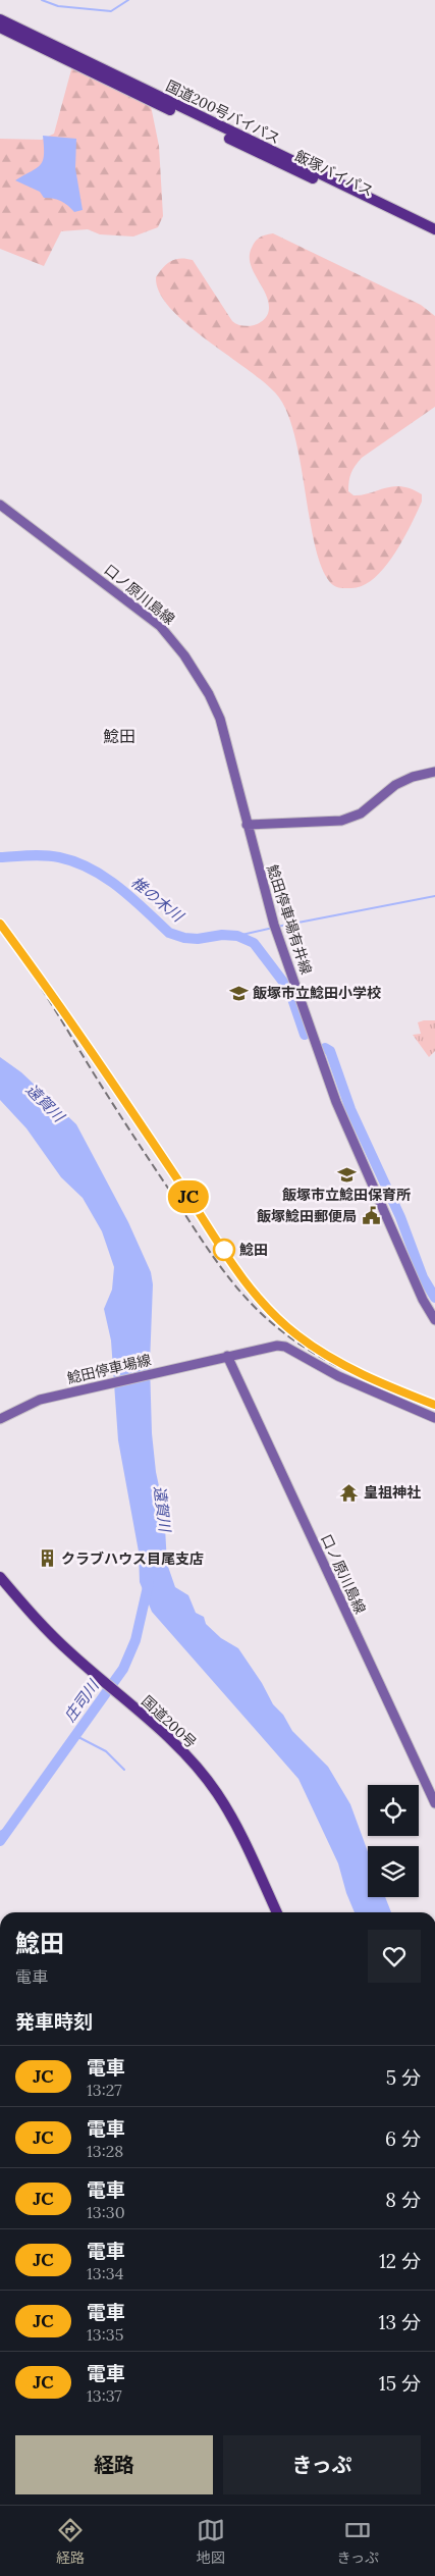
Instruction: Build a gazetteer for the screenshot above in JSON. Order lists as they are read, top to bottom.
{
  "streets": {
    "highway": ["国道200号バイパス", "飯塚バイパス", "国道200号"],
    "main road": ["口ノ原川島線", "鯰田停車場有井線", "鯰田停車場線"]
  },
  "crossings": [
    ["口ノ原川島線", "鯰田停車場有井線"],
    ["口ノ原川島線", "鯰田停車場線"]
  ],
  "districts": ["鯰田"],
  "water": ["椎の木川", "遠賀川", "庄司川"],
  "places": {
    "school or university": ["飯塚市立鯰田小学校", "飯塚市立鯰田保育所"],
    "public building": ["飯塚鯰田郵便局"],
    "other": ["鯰田"],
    "temple": ["皇祖神社"],
    "building": ["クラブハウス目尾支店"]
  },
  "page": {
    "on_map": "JC",
    "heading": [
      ["鯰田", "電車"],
      "発車時刻"
    ],
    "list": [
      {
        "mark": "JC",
        "name": "電車",
        "note": "13:27",
        "value": "5 分"
      },
      {
        "mark": "JC",
        "name": "電車",
        "note": "13:28",
        "value": "6 分"
      },
      {
        "mark": "JC",
        "name": "電車",
        "note": "13:30",
        "value": "8 分"
      },
      {
        "mark": "JC",
        "name": "電車",
        "note": "13:34",
        "value": "12 分"
      },
      {
        "mark": "JC",
        "name": "電車",
        "note": "13:35",
        "value": "13 分"
      },
      {
        "mark": "JC",
        "name": "電車",
        "note": "13:37",
        "value": "15 分"
      }
    ],
    "buttons": ["経路", "きっぷ"],
    "tabs": ["経路", "地図", "きっぷ"]
  }
}
